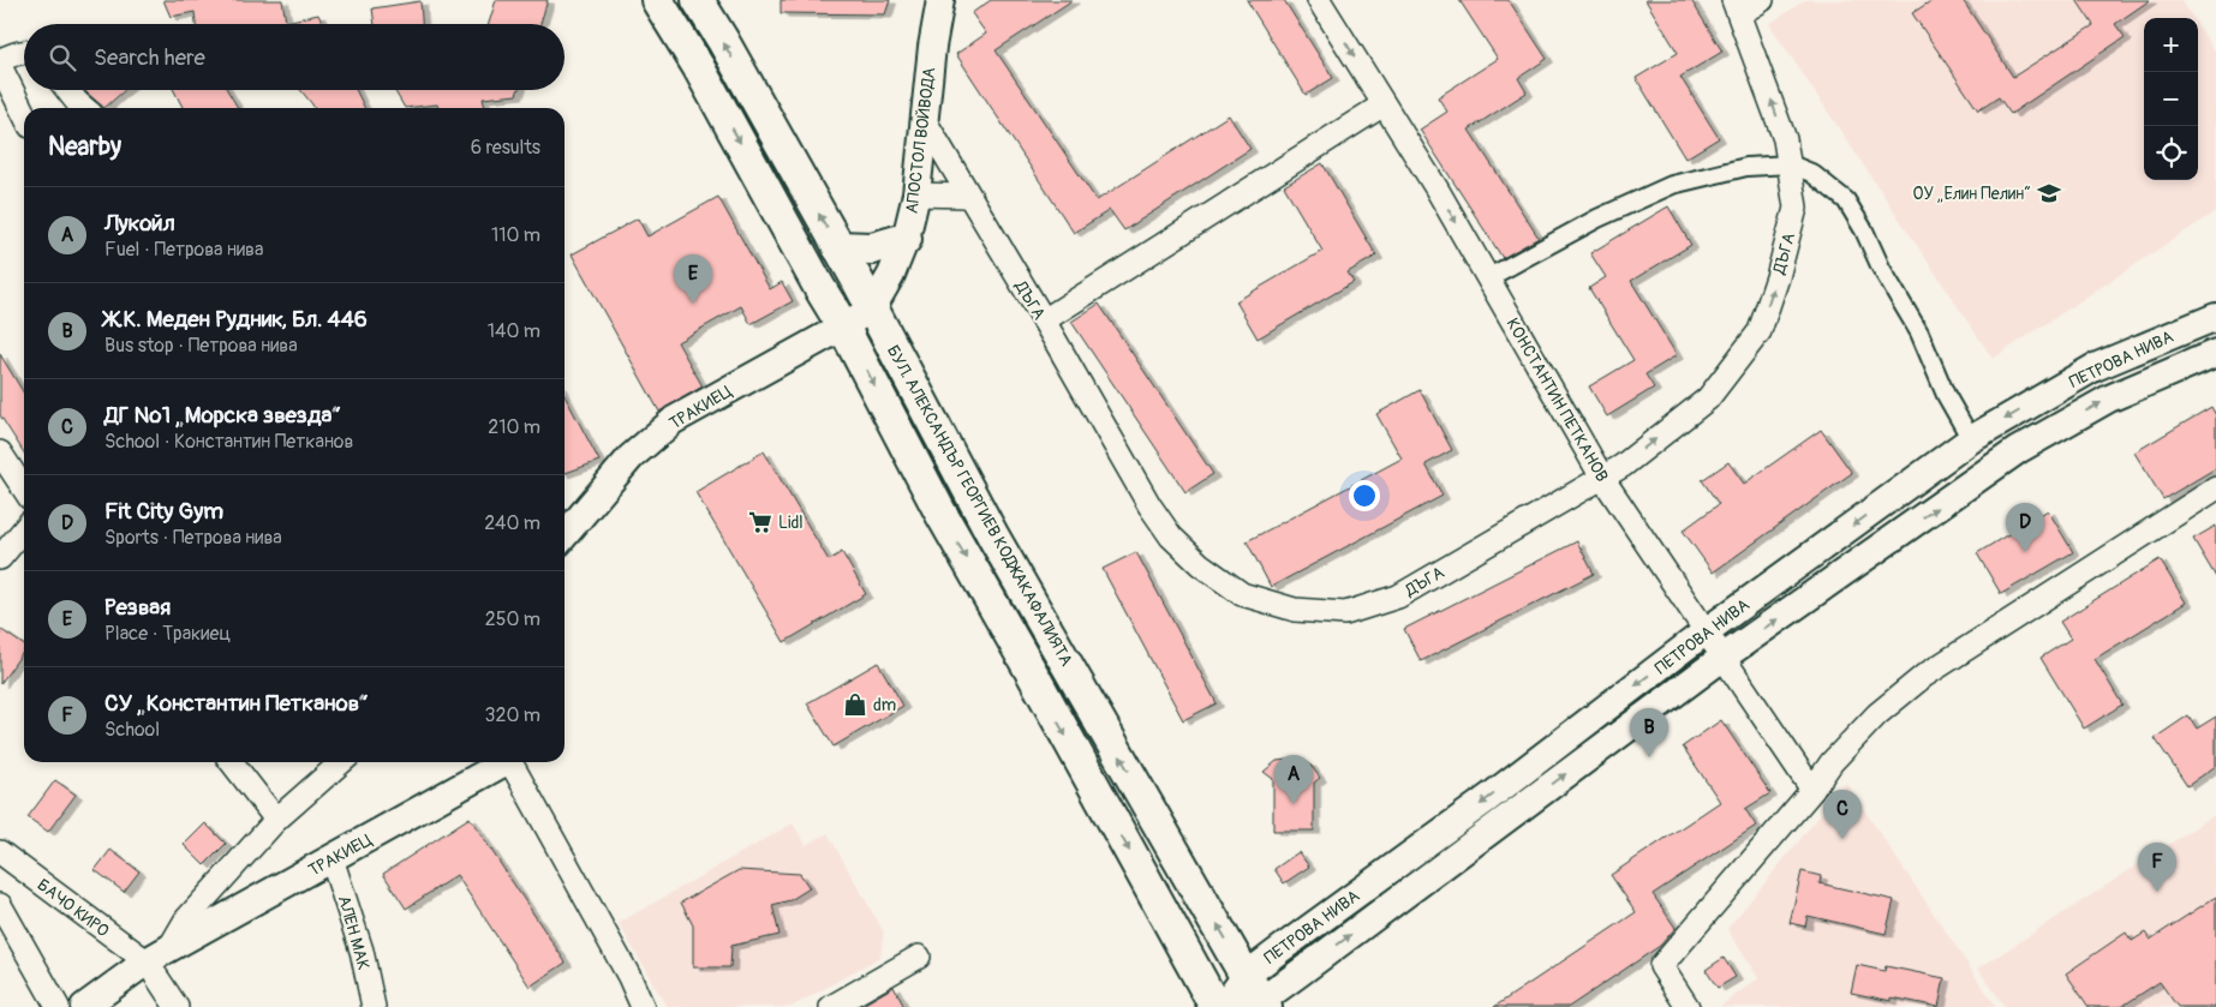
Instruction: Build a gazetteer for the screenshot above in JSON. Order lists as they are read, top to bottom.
{
  "streets": {
    "main road": ["БУЛ. АЛЕКСАНДЪР ГЕОРГИЕВ КОДЖАКАФАЛИЯТА"],
    "street": [
      "АПОСТОЛ ВОЙВОДА",
      "ДЪГА",
      "ПЕТРОВА НИВА",
      "КОНСТАНТИН ПЕТКАНОВ",
      "ТРАКИЕЦ",
      "БАЧО КИРО",
      "АЛЕН МАК"
    ]
  },
  "crossings": [
    ["АПОСТОЛ ВОЙВОДА", "ДЪГА"],
    ["АПОСТОЛ ВОЙВОДА", "ТРАКИЕЦ"],
    ["АПОСТОЛ ВОЙВОДА", "БУЛ. АЛЕКСАНДЪР ГЕОРГИЕВ КОДЖАКАФАЛИЯТА"],
    ["ДЪГА", "КОНСТАНТИН ПЕТКАНОВ"],
    ["ПЕТРОВА НИВА", "КОНСТАНТИН ПЕТКАНОВ"],
    ["ПЕТРОВА НИВА", "БУЛ. АЛЕКСАНДЪР ГЕОРГИЕВ КОДЖАКАФАЛИЯТА"],
    ["ТРАКИЕЦ", "БУЛ. АЛЕКСАНДЪР ГЕОРГИЕВ КОДЖАКАФАЛИЯТА"],
    ["ТРАКИЕЦ", "БАЧО КИРО"],
    ["ТРАКИЕЦ", "АЛЕН МАК"]
  ],
  "places": {
    "school or university": ["ОУ „Елин Пелин“"],
    "supermarket": ["Lidl"],
    "shop": ["dm"]
  },
  "page": {
    "map_buttons": ["+", "−"],
    "search": "Search here",
    "heading": ["Nearby", "6 results"],
    "list": [
      {
        "mark": "A",
        "name": "Лукойл",
        "note": "Fuel · Петрова нива",
        "value": "110 m"
      },
      {
        "mark": "B",
        "name": "Ж.К. Меден Рудник, Бл. 446",
        "note": "Bus stop · Петрова нива",
        "value": "140 m"
      },
      {
        "mark": "C",
        "name": "ДГ №1 „Морска звезда“",
        "note": "School · Константин Петканов",
        "value": "210 m"
      },
      {
        "mark": "D",
        "name": "Fit City Gym",
        "note": "Sports · Петрова нива",
        "value": "240 m"
      },
      {
        "mark": "E",
        "name": "Резвая",
        "note": "Place · Тракиец",
        "value": "250 m"
      },
      {
        "mark": "F",
        "name": "СУ „Константин Петканов“",
        "note": "School",
        "value": "320 m"
      }
    ],
    "pins": [
      "E",
      "D",
      "B",
      "A",
      "C",
      "F"
    ]
  }
}
